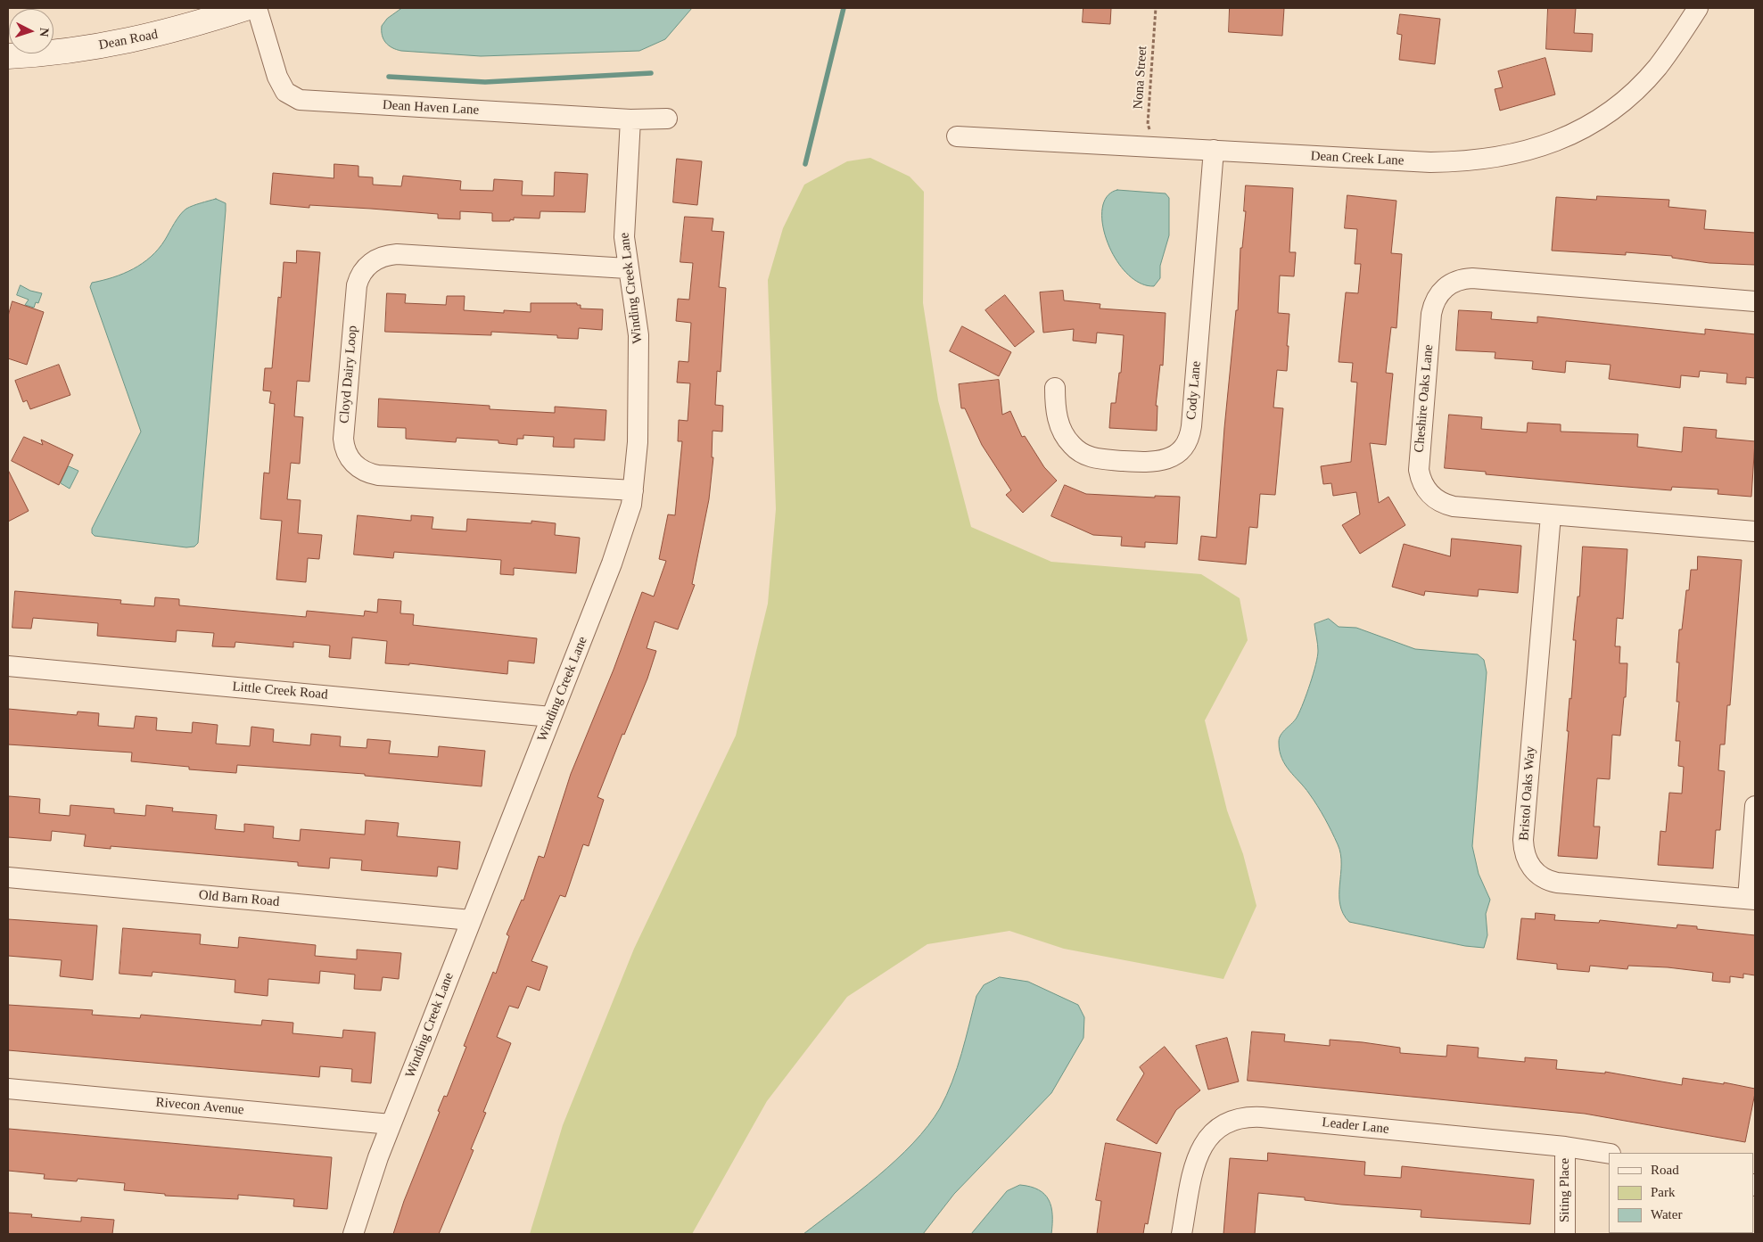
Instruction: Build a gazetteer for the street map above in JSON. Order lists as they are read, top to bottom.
{
  "streets": {
    "street": [
      "Dean Road",
      "Dean Haven Lane",
      "Dean Creek Lane",
      "Winding Creek Lane",
      "Cloyd Dairy Loop",
      "Cody Lane",
      "Cheshire Oaks Lane",
      "Little Creek Road",
      "Bristol Oaks Way",
      "Old Barn Road",
      "Rivecon Avenue",
      "Leader Lane",
      "Siting Place"
    ],
    "path": ["Nona Street"]
  },
  "crossings": [
    ["Nona Street", "Dean Creek Lane"],
    ["Dean Haven Lane", "Winding Creek Lane"],
    ["Dean Creek Lane", "Cody Lane"],
    ["Winding Creek Lane", "Cloyd Dairy Loop"],
    ["Winding Creek Lane", "Little Creek Road"],
    ["Winding Creek Lane", "Old Barn Road"],
    ["Winding Creek Lane", "Rivecon Avenue"],
    ["Cheshire Oaks Lane", "Bristol Oaks Way"],
    ["Leader Lane", "Siting Place"]
  ],
  "legend": ["Road", "Park", "Water"],
  "north": "right"
}
